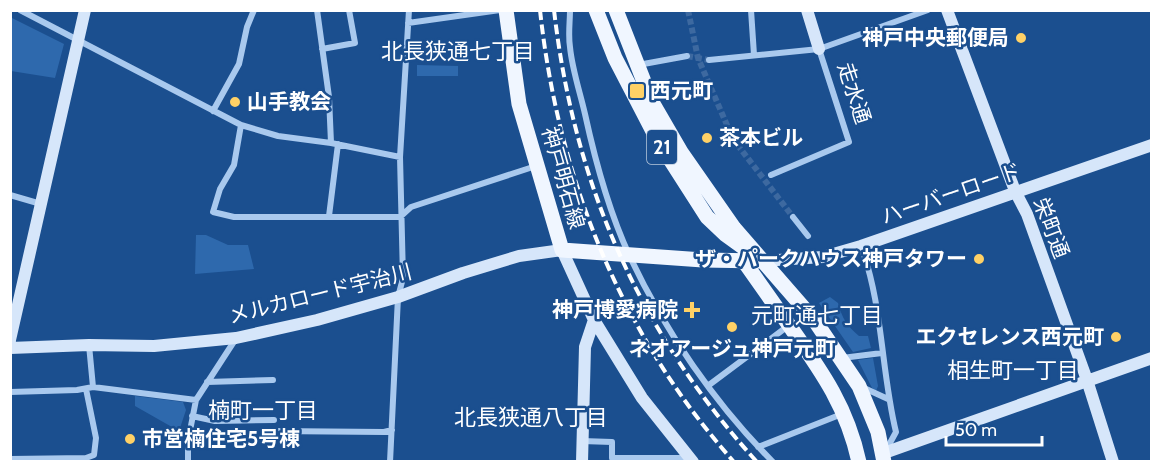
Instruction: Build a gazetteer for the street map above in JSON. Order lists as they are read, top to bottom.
{
  "streets": {
    "main road": ["21", "神戸明石線"],
    "street": [
      "走水通",
      "ハーバーロード",
      "栄町通",
      "メルカロード宇治川"
    ]
  },
  "crossings": [
    ["21", "神戸明石線"],
    ["21", "ハーバーロード"],
    ["神戸明石線", "ハーバーロード"],
    ["神戸明石線", "メルカロード宇治川"],
    ["ハーバーロード", "栄町通"]
  ],
  "districts": [
    "北長狭通七丁目",
    "元町通七丁目",
    "相生町一丁目",
    "楠町一丁目",
    "北長狭通八丁目"
  ],
  "places": {
    "other": [
      "神戸中央郵便局",
      "山手教会",
      "茶本ビル",
      "ザ・パークハウス神戸タワー",
      "ネオアージュ神戸元町",
      "エクセレンス西元町",
      "市営楠住宅5号棟"
    ],
    "transit": ["西元町"],
    "health": ["神戸博愛病院"]
  },
  "scale_bar": "50 m"
}
